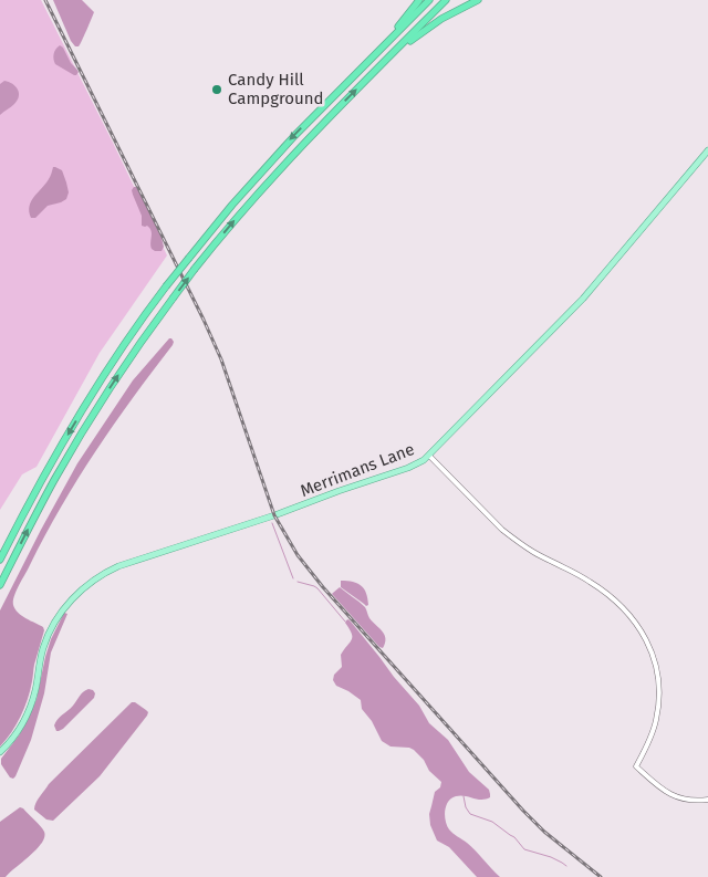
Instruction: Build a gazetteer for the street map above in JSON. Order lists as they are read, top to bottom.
{
  "streets": {
    "main road": ["Merrimans Lane"]
  },
  "places": ["Candy Hill Campground"]
}
